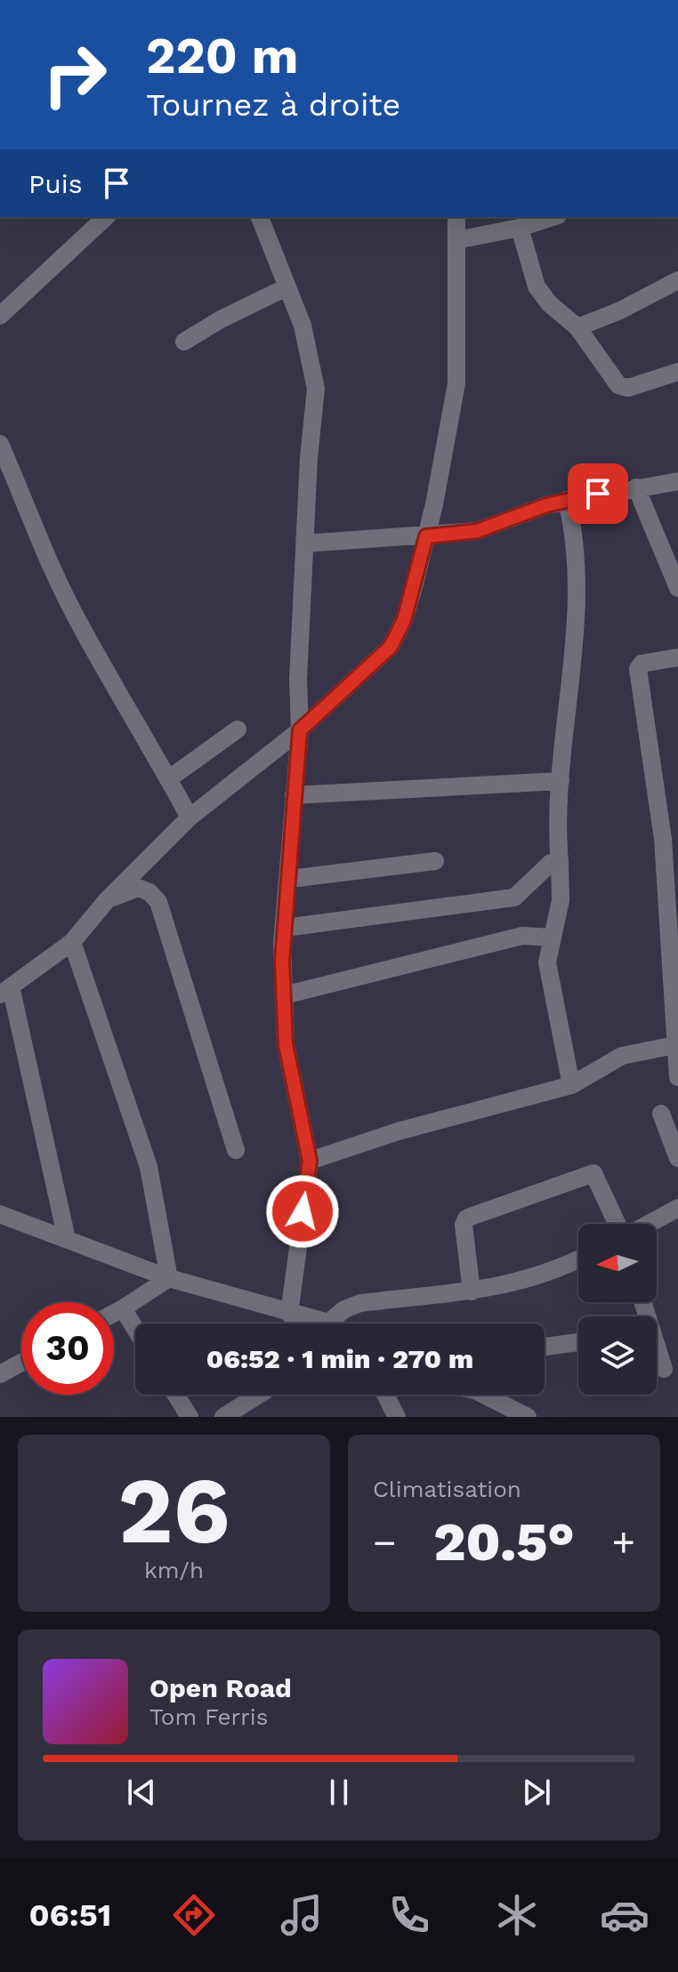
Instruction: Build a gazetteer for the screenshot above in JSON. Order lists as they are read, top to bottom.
{
  "north": "left",
  "page": {
    "turn": ["220 m", "Tournez à droite"],
    "then": "Puis",
    "limit": "30",
    "trip": "06:52 · 1 min · 270 m",
    "tile": [
      ["26", "km/h"],
      "Climatisation"
    ],
    "heat": ["−", "20.5°", "+"],
    "song": ["Open Road", "Tom Ferris"],
    "tabs": "06:51"
  }
}
